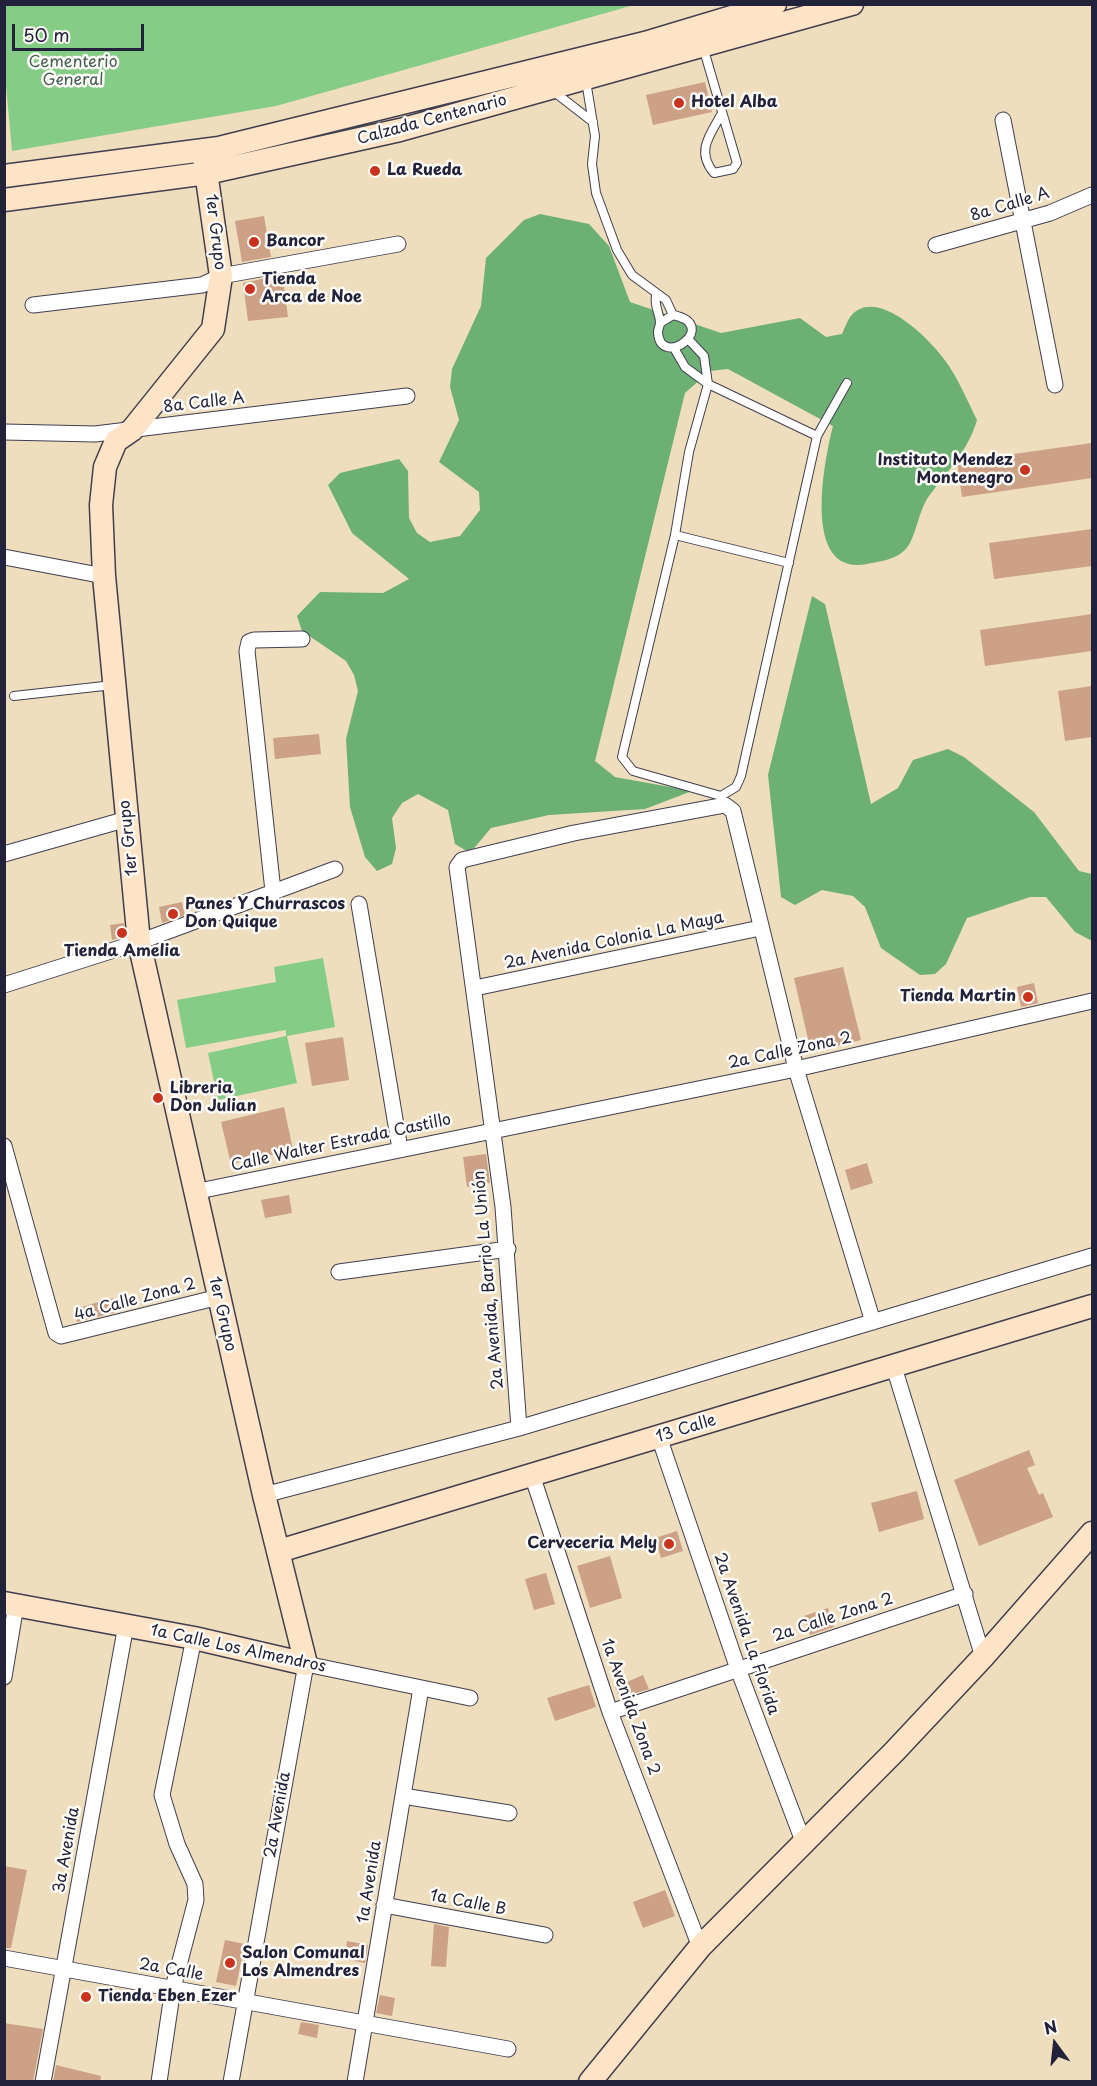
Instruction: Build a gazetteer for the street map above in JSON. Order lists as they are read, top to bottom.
{
  "streets": {
    "street": [
      "Calzada Centenario",
      "8a Calle A",
      "1er Grupo",
      "2a Avenida Colonia La Maya",
      "2a Calle Zona 2",
      "Calle Walter Estrada Castillo",
      "2a Avenida, Barrio La Unión",
      "4a Calle Zona 2",
      "13 Calle",
      "2a Avenida La Florida",
      "1a Calle Los Almendros",
      "1a Avenida Zona 2",
      "2a Avenida",
      "3a Avenida",
      "1a Avenida",
      "1a Calle B",
      "2a Calle"
    ]
  },
  "crossings": [
    ["Calzada Centenario", "1er Grupo"],
    ["8a Calle A", "1er Grupo"],
    ["1er Grupo", "Calle Walter Estrada Castillo"],
    ["1er Grupo", "4a Calle Zona 2"],
    ["1er Grupo", "13 Calle"],
    ["1er Grupo", "2a Avenida"],
    ["2a Avenida Colonia La Maya", "2a Avenida, Barrio La Unión"],
    ["2a Calle Zona 2", "Calle Walter Estrada Castillo"],
    ["2a Calle Zona 2", "2a Avenida, Barrio La Unión"],
    ["2a Calle Zona 2", "2a Avenida La Florida"],
    ["2a Calle Zona 2", "1a Avenida Zona 2"],
    ["Calle Walter Estrada Castillo", "2a Avenida, Barrio La Unión"],
    ["13 Calle", "2a Avenida La Florida"],
    ["13 Calle", "1a Avenida Zona 2"],
    ["13 Calle", "2a Avenida"],
    ["1a Calle Los Almendros", "2a Avenida"],
    ["1a Calle Los Almendros", "3a Avenida"],
    ["1a Calle Los Almendros", "1a Avenida"],
    ["2a Avenida", "2a Calle"],
    ["3a Avenida", "2a Calle"],
    ["1a Avenida", "1a Calle B"],
    ["1a Avenida", "2a Calle"]
  ],
  "parks": ["Cementerio General"],
  "places": [
    "Hotel Alba",
    "La Rueda",
    "Bancor",
    "Tienda Arca de Noe",
    "Instituto Mendez Montenegro",
    "Panes Y Churrascos Don Quique",
    "Tienda Amelia",
    "Tienda Martin",
    "Libreria Don Julian",
    "Cerveceria Mely",
    "Salon Comunal Los Almendres",
    "Tienda Eben Ezer"
  ],
  "scale_bar": "50 m",
  "north": "top"
}
